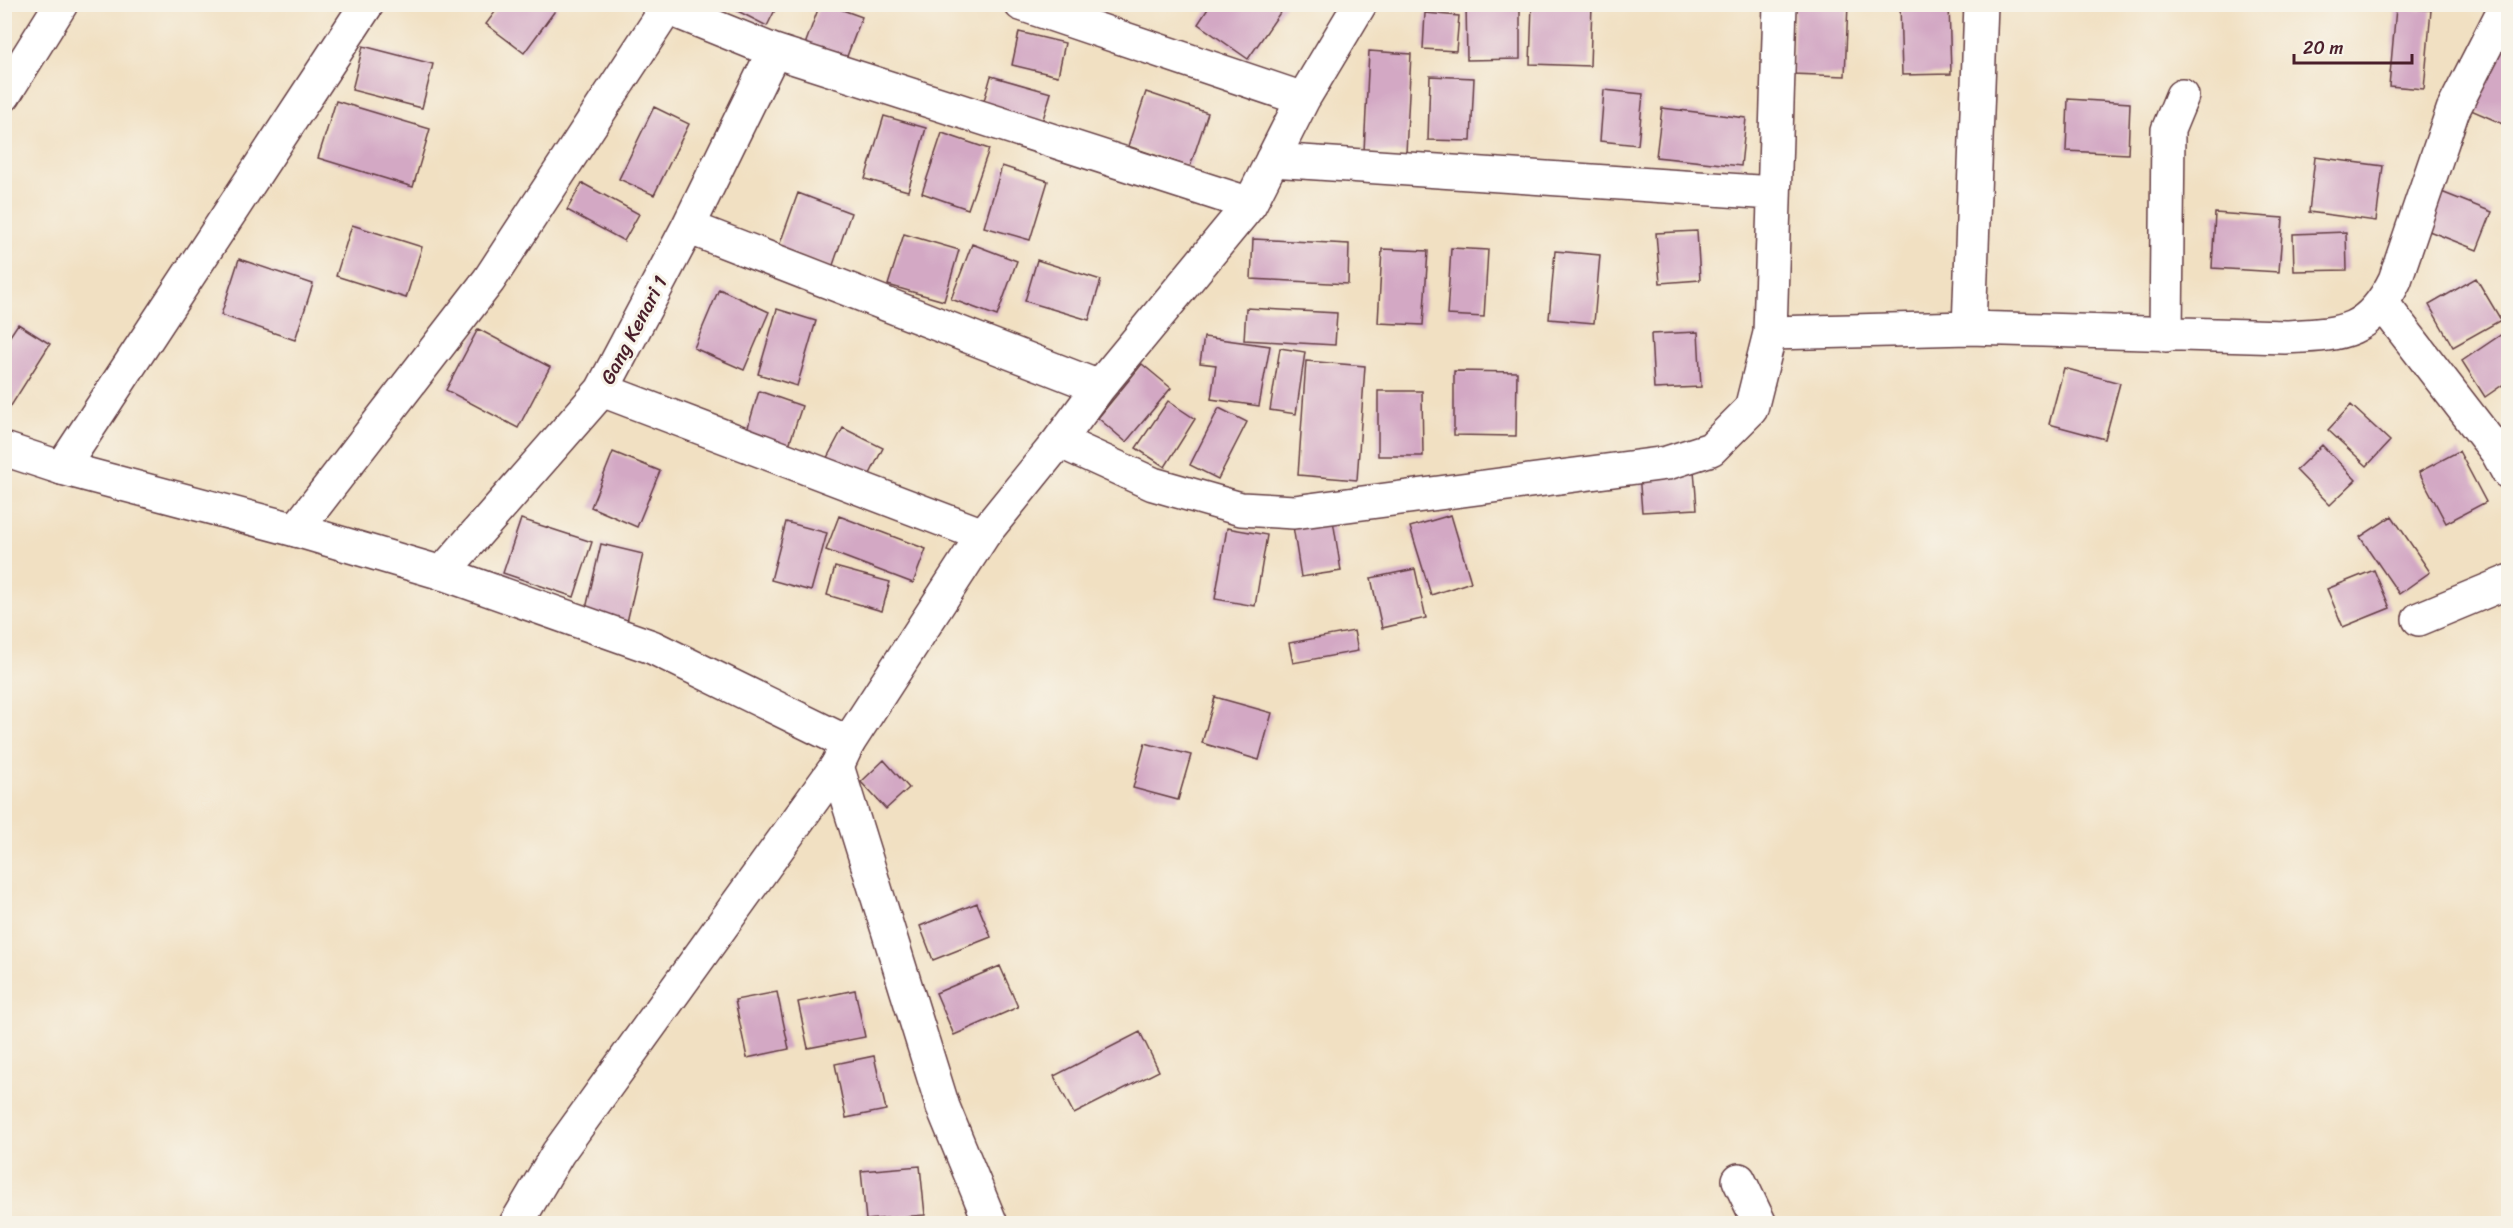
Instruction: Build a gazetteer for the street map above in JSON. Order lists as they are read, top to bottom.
{
  "streets": {
    "street": ["Gang Kenari 1"]
  },
  "scale_bar": "20 m"
}
